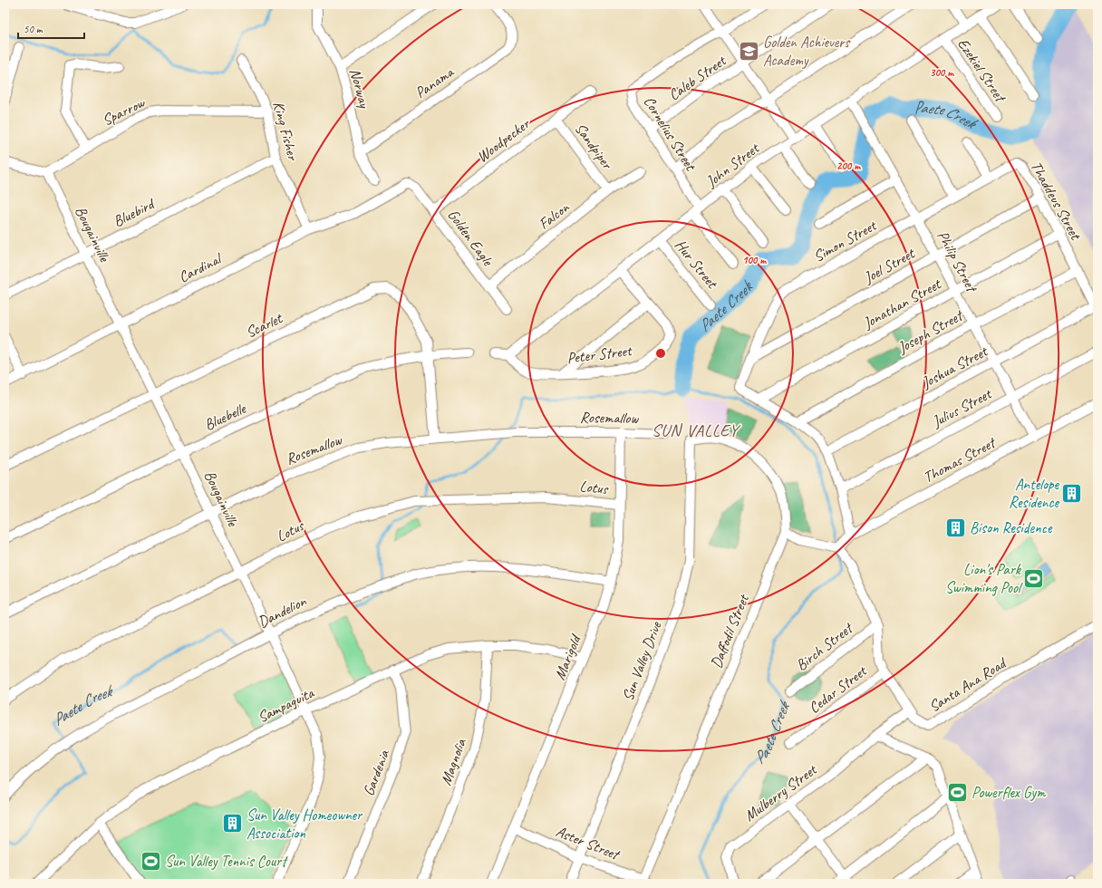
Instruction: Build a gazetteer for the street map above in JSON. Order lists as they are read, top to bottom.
{
  "streets": {
    "street": [
      "Ezekiel Street",
      "Caleb Street",
      "Panama",
      "Norway",
      "Sparrow",
      "King Fisher",
      "Cornelius Street",
      "Woodpecker",
      "Sandpiper",
      "John Street",
      "Thaddeus Street",
      "Bluebird",
      "Falcon",
      "Bougainville",
      "Golden Eagle",
      "Simon Street",
      "Philip Street",
      "Hur Street",
      "Joel Street",
      "Cardinal",
      "Jonathan Street",
      "Scarlet",
      "Joseph Street",
      "Peter Street",
      "Joshua Street",
      "Julius Street",
      "Bluebelle",
      "Rosemallow",
      "Thomas Street",
      "Lotus",
      "Dandelion",
      "Daffodil Street",
      "Birch Street",
      "Marigold",
      "Sun Valley Drive",
      "Santa Ana Road",
      "Cedar Street",
      "Sampaguita",
      "Magnolia",
      "Gardenia",
      "Mulberry Street",
      "Aster Street"
    ]
  },
  "crossings": [
    ["Ezekiel Street", "John Street"],
    ["Caleb Street", "Cornelius Street"],
    ["Panama", "Norway"],
    ["Sparrow", "King Fisher"],
    ["Sparrow", "Bougainville"],
    ["King Fisher", "Bluebird"],
    ["King Fisher", "Cardinal"],
    ["Cornelius Street", "John Street"],
    ["Woodpecker", "Sandpiper"],
    ["Woodpecker", "Golden Eagle"],
    ["Sandpiper", "Falcon"],
    ["John Street", "Philip Street"],
    ["John Street", "Hur Street"],
    ["John Street", "Peter Street"],
    ["Thaddeus Street", "Simon Street"],
    ["Thaddeus Street", "Joel Street"],
    ["Thaddeus Street", "Jonathan Street"],
    ["Thaddeus Street", "Joseph Street"],
    ["Thaddeus Street", "Joshua Street"],
    ["Bluebird", "Bougainville"],
    ["Falcon", "Golden Eagle"],
    ["Bougainville", "Cardinal"],
    ["Bougainville", "Scarlet"],
    ["Bougainville", "Bluebelle"],
    ["Bougainville", "Rosemallow"],
    ["Bougainville", "Lotus"],
    ["Bougainville", "Dandelion"],
    ["Bougainville", "Sampaguita"],
    ["Golden Eagle", "Cardinal"],
    ["Simon Street", "Philip Street"],
    ["Simon Street", "Joel Street"],
    ["Simon Street", "Jonathan Street"],
    ["Philip Street", "Joel Street"],
    ["Philip Street", "Jonathan Street"],
    ["Philip Street", "Joseph Street"],
    ["Philip Street", "Joshua Street"],
    ["Philip Street", "Julius Street"],
    ["Philip Street", "Thomas Street"],
    ["Scarlet", "Bluebelle"],
    ["Scarlet", "Rosemallow"],
    ["Rosemallow", "Marigold"],
    ["Thomas Street", "Santa Ana Road"],
    ["Lotus", "Marigold"],
    ["Dandelion", "Marigold"],
    ["Daffodil Street", "Sun Valley Drive"],
    ["Daffodil Street", "Aster Street"],
    ["Birch Street", "Santa Ana Road"],
    ["Marigold", "Sampaguita"],
    ["Marigold", "Aster Street"],
    ["Sun Valley Drive", "Aster Street"],
    ["Santa Ana Road", "Cedar Street"],
    ["Santa Ana Road", "Mulberry Street"],
    ["Sampaguita", "Magnolia"],
    ["Sampaguita", "Gardenia"]
  ],
  "districts": ["SUN VALLEY"],
  "water": ["Paete Creek"],
  "places": {
    "school or university": ["Golden Achievers Academy"],
    "building": ["Antelope Residence", "Bison Residence", "Sun Valley Homeowner Association"],
    "sports": ["Lion's Park Swimming Pool", "Powerflex Gym", "Sun Valley Tennis Court"]
  },
  "scale_bar": "50 m",
  "rings": ["300 m", "200 m", "100 m"]
}
